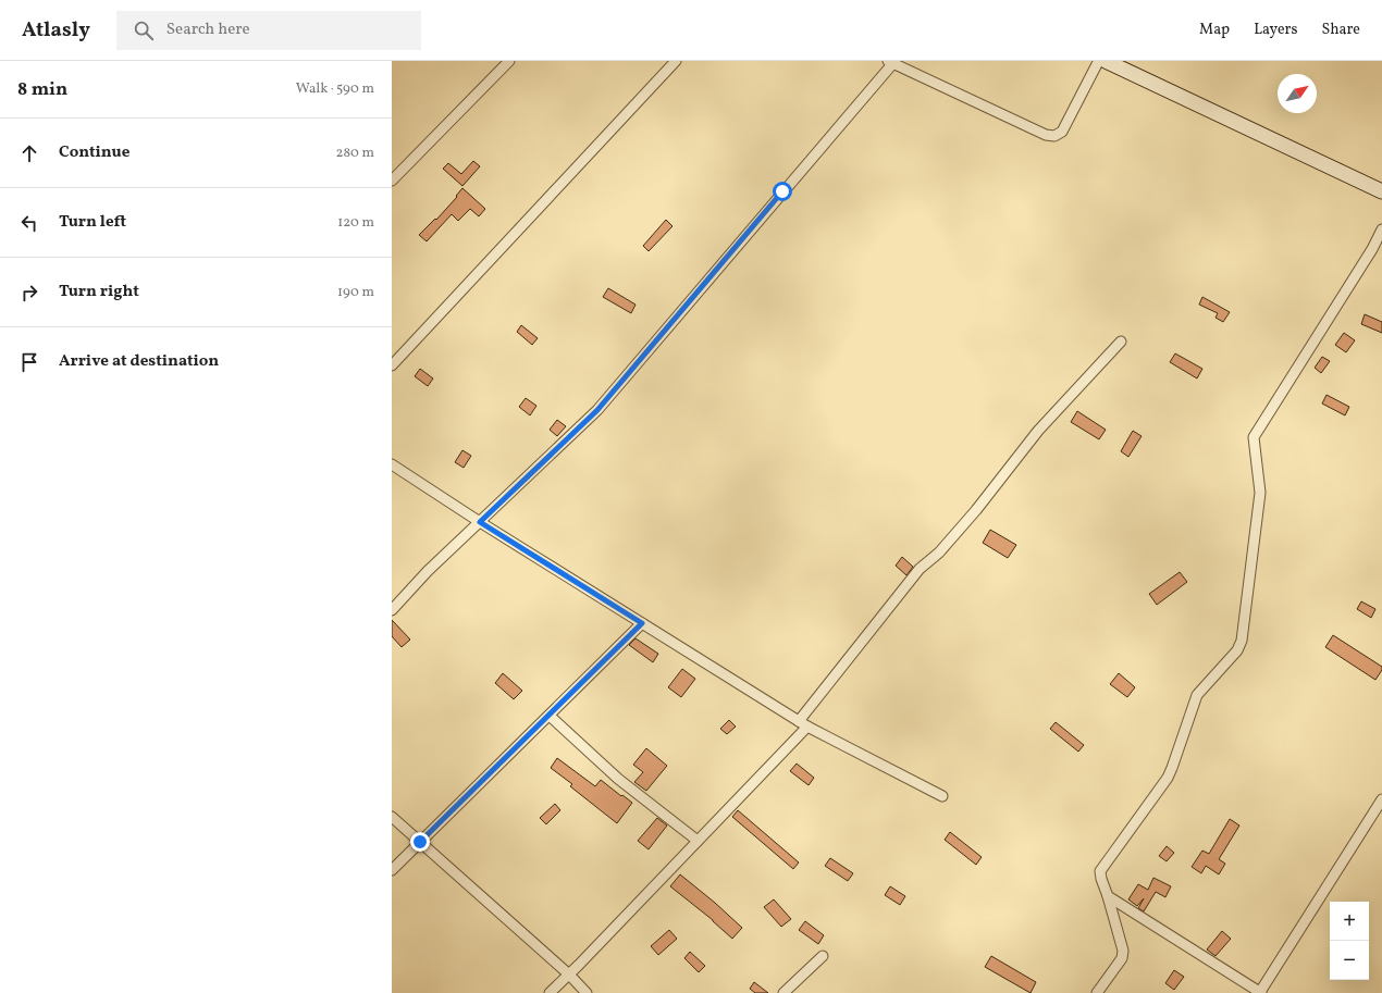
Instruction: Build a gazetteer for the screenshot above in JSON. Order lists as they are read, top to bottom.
{
  "north": "top right",
  "page": {
    "header": "Atlasly",
    "search": "Search here",
    "nav": ["Map", "Layers", "Share"],
    "heading": ["8 min", "Walk · 590 m"],
    "list": [
      ["Continue", "280 m"],
      ["Turn left", "120 m"],
      ["Turn right", "190 m"],
      "Arrive at destination"
    ],
    "map_buttons": ["+", "−"]
  }
}
